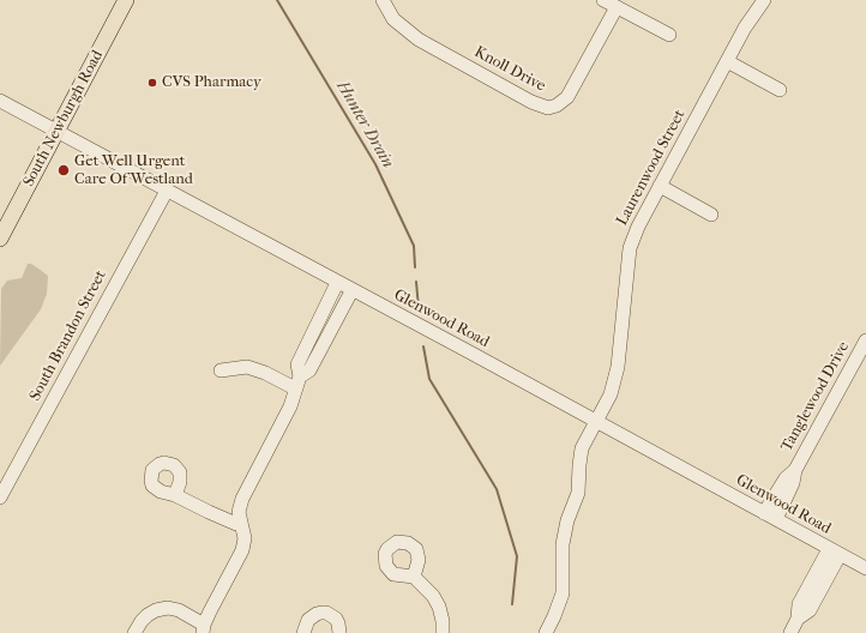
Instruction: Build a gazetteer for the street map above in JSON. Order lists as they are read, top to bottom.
{
  "streets": {
    "main road": ["South Newburgh Road"],
    "street": [
      "Knoll Drive",
      "Laurenwood Street",
      "Glenwood Road",
      "South Brandon Street",
      "Tanglewood Drive"
    ]
  },
  "crossings": [
    ["South Newburgh Road", "Glenwood Road"],
    ["Laurenwood Street", "Glenwood Road"],
    ["Glenwood Road", "South Brandon Street"],
    ["Glenwood Road", "Tanglewood Drive"]
  ],
  "water": ["Hunter Drain"],
  "places": ["CVS Pharmacy", "Get Well Urgent Care Of Westland"]
}
